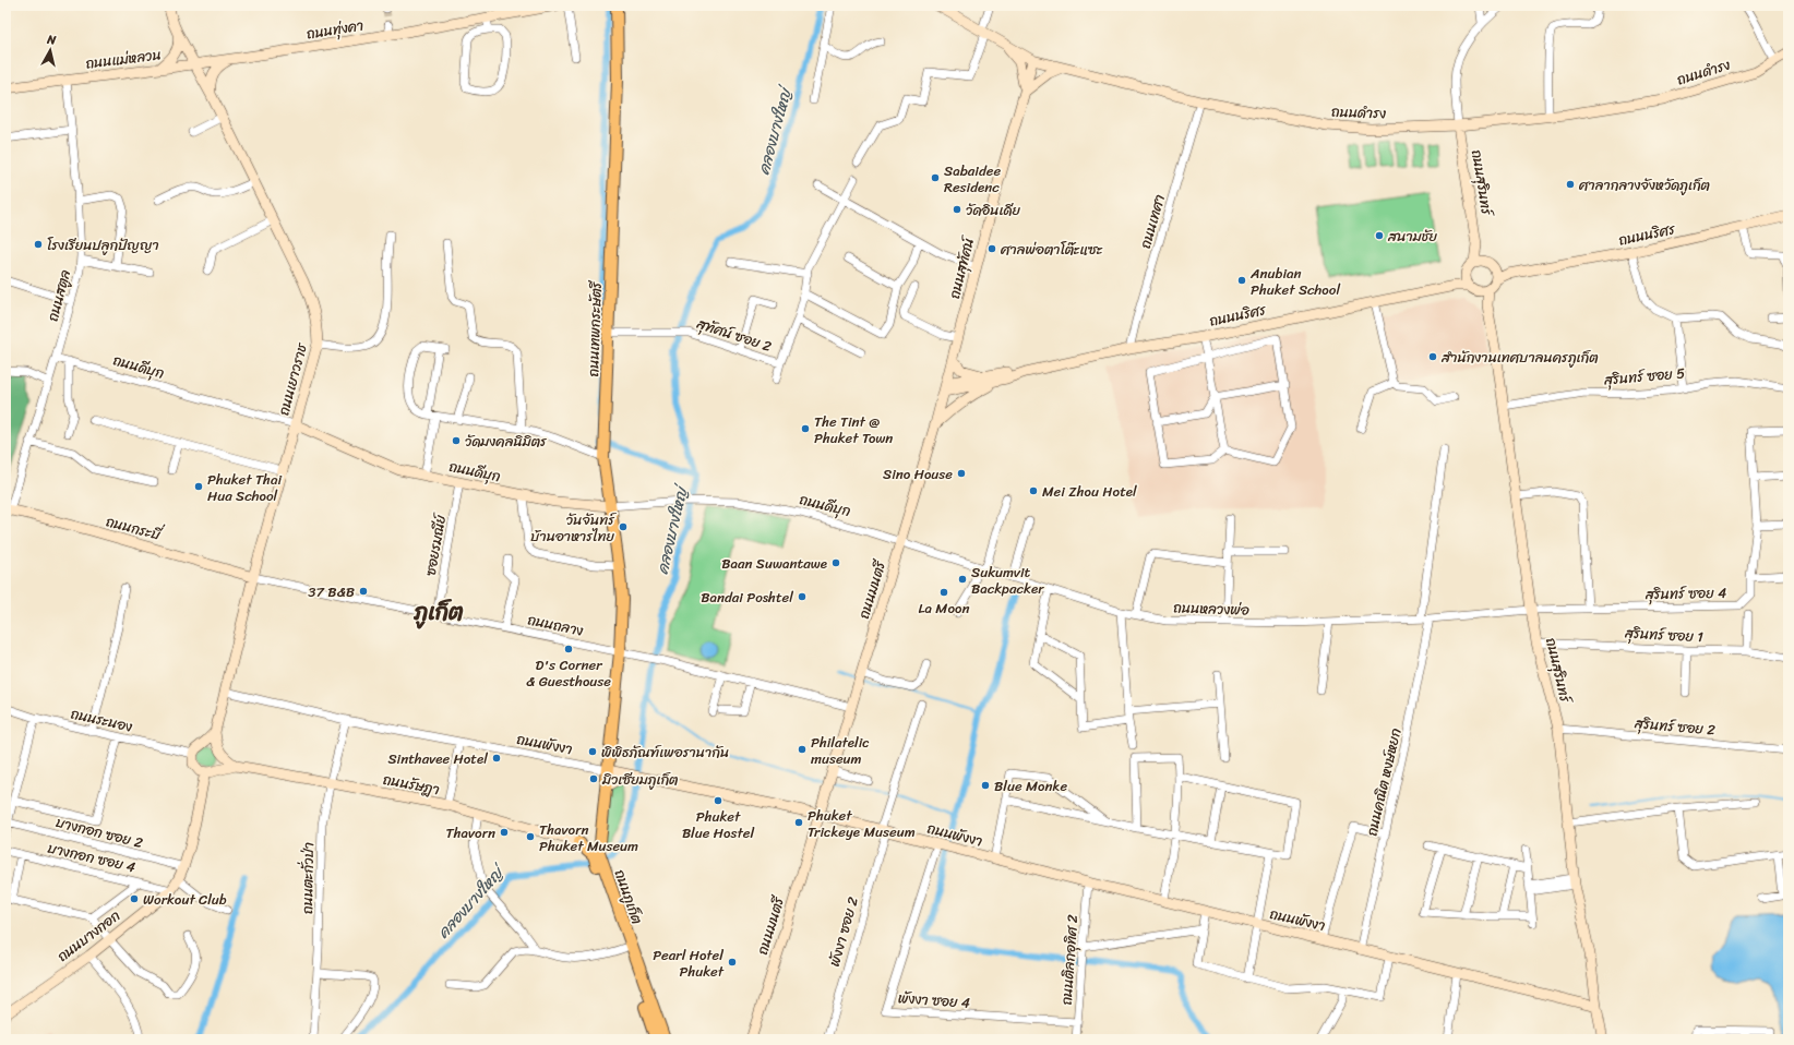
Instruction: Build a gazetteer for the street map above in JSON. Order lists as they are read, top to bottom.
{
  "streets": {
    "main road": ["ถนนเทพกระษัตรี", "ถนนรัษฎา", "ถนนภูเก็ต"],
    "street": [
      "ถนนทุ่งคา",
      "ถนนแม่หลวน",
      "ถนนดำรง",
      "ถนนสุรินทร์",
      "ถนนเทศา",
      "ถนนนริศร",
      "ถนนสุทัศน์",
      "ถนนสตูล",
      "สุทัศน์ ซอย 2",
      "ถนนดีบุก",
      "สุรินทร์ ซอย 5",
      "ถนนเยาวราช",
      "ถนนกระบี่",
      "ซอยรมณีย์",
      "ถนนมนตรี",
      "สุรินทร์ ซอย 4",
      "ถนนหลวงพ่อ",
      "ถนนถลาง",
      "สุรินทร์ ซอย 1",
      "ถนนระนอง",
      "สุรินทร์ ซอย 2",
      "ถนนพังงา",
      "ถนนคณิต หงษ์หยก",
      "บางกอก ซอย 2",
      "บางกอก ซอย 4",
      "ถนนตะกั่วป่า",
      "พังงา ซอย 2",
      "ถนนบางกอก",
      "ถนนติลกอุทิศ 2",
      "พังงา ซอย 4"
    ]
  },
  "crossings": [
    ["ถนนทุ่งคา", "ถนนแม่หลวน"],
    ["ถนนทุ่งคา", "ถนนเยาวราช"],
    ["ถนนแม่หลวน", "ถนนสตูล"],
    ["ถนนแม่หลวน", "ถนนเยาวราช"],
    ["ถนนดำรง", "ถนนสุรินทร์"],
    ["ถนนดำรง", "ถนนเทศา"],
    ["ถนนดำรง", "ถนนสุทัศน์"],
    ["ถนนสุรินทร์", "ถนนนริศร"],
    ["ถนนสุรินทร์", "สุรินทร์ ซอย 5"],
    ["ถนนสุรินทร์", "สุรินทร์ ซอย 4"],
    ["ถนนสุรินทร์", "ถนนหลวงพ่อ"],
    ["ถนนสุรินทร์", "สุรินทร์ ซอย 1"],
    ["ถนนสุรินทร์", "สุรินทร์ ซอย 2"],
    ["ถนนสุรินทร์", "ถนนพังงา"],
    ["ถนนเทศา", "ถนนนริศร"],
    ["ถนนนริศร", "ถนนสุทัศน์"],
    ["ถนนนริศร", "ถนนมนตรี"],
    ["ถนนสุทัศน์", "ถนนมนตรี"],
    ["ถนนสตูล", "ถนนดีบุก"],
    ["ถนนสตูล", "ถนนกระบี่"],
    ["ถนนเทพกระษัตรี", "สุทัศน์ ซอย 2"],
    ["ถนนเทพกระษัตรี", "ถนนดีบุก"],
    ["ถนนเทพกระษัตรี", "ถนนถลาง"],
    ["ถนนเทพกระษัตรี", "ถนนภูเก็ต"],
    ["ถนนดีบุก", "ถนนเยาวราช"],
    ["ถนนดีบุก", "ซอยรมณีย์"],
    ["ถนนดีบุก", "ถนนมนตรี"],
    ["ถนนดีบุก", "ถนนหลวงพ่อ"],
    ["ถนนเยาวราช", "ถนนกระบี่"],
    ["ถนนเยาวราช", "ถนนถลาง"],
    ["ถนนเยาวราช", "ถนนพังงา"],
    ["ถนนกระบี่", "ถนนถลาง"],
    ["ซอยรมณีย์", "ถนนถลาง"],
    ["ถนนมนตรี", "ถนนหลวงพ่อ"],
    ["ถนนมนตรี", "ถนนถลาง"],
    ["ถนนมนตรี", "ถนนพังงา"],
    ["สุรินทร์ ซอย 4", "ถนนหลวงพ่อ"],
    ["ถนนหลวงพ่อ", "ถนนคณิต หงษ์หยก"],
    ["ถนนถลาง", "ถนนภูเก็ต"],
    ["ถนนพังงา", "ถนนคณิต หงษ์หยก"],
    ["ถนนพังงา", "ถนนตะกั่วป่า"],
    ["ถนนพังงา", "ถนนภูเก็ต"],
    ["ถนนพังงา", "พังงา ซอย 2"],
    ["ถนนพังงา", "ถนนติลกอุทิศ 2"],
    ["ถนนพังงา", "พังงา ซอย 4"],
    ["ถนนรัษฎา", "ถนนตะกั่วป่า"],
    ["ถนนรัษฎา", "ถนนภูเก็ต"],
    ["บางกอก ซอย 2", "ถนนบางกอก"],
    ["บางกอก ซอย 4", "ถนนบางกอก"],
    ["ถนนติลกอุทิศ 2", "พังงา ซอย 4"]
  ],
  "districts": ["ภูเก็ต"],
  "water": ["คลองบางใหญ่"],
  "places": [
    "Sabaidee Residenc",
    "ศาลากลางจังหวัดภูเก็ต",
    "วัดอินเดีย",
    "สนามชัย",
    "โรงเรียนปลูกปัญญา",
    "ศาลพ่อตาโต๊ะแซะ",
    "Anubian Phuket School",
    "สำนักงานเทศบาลนครภูเก็ต",
    "The Tint @ Phuket Town",
    "วัดมงคลนิมิตร",
    "Sino House",
    "Phuket Thai Hua School",
    "Mei Zhou Hotel",
    "วันจันทร์ บ้านอาหารไทย",
    "Baan Suwantawe",
    "Sukumvit Backpacker",
    "37 B&B",
    "La Moon",
    "Bandai Poshtel",
    "D's Corner & Guesthouse",
    "Philatelic museum",
    "พิพิธภัณฑ์เพอรานากัน",
    "Sinthavee Hotel",
    "มิวเซียมภูเก็ต",
    "Blue Monke",
    "Phuket Blue Hostel",
    "Phuket Trickeye Museum",
    "Thavorn",
    "Thavorn Phuket Museum",
    "Workout Club",
    "Pearl Hotel Phuket"
  ],
  "north": "top"
}
